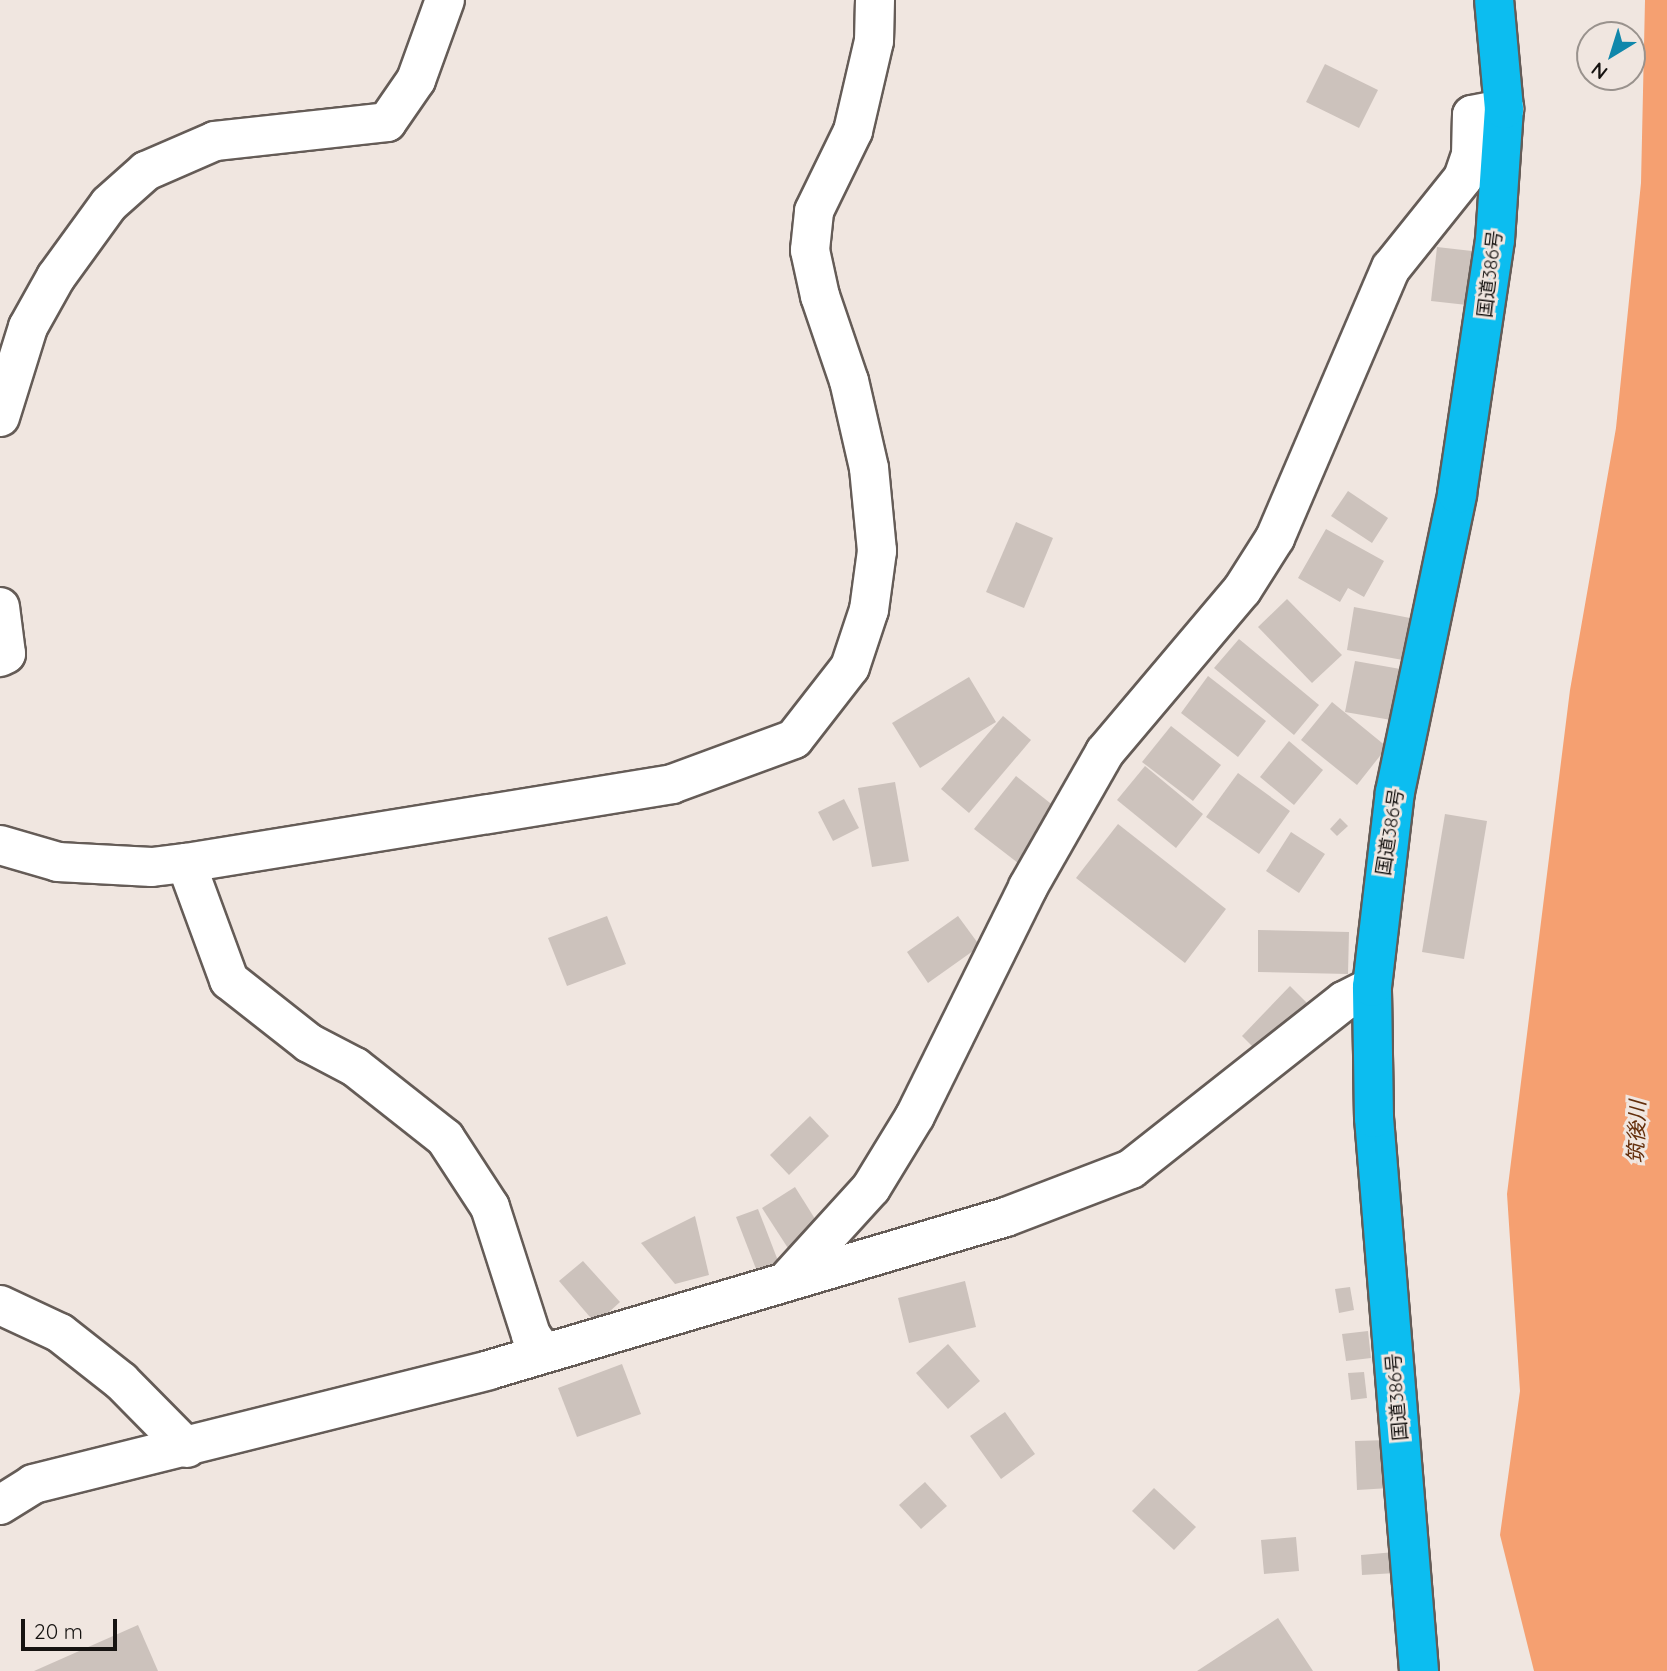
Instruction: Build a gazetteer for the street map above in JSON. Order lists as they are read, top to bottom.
{
  "streets": {
    "highway": ["国道386号"]
  },
  "water": ["筑後川"],
  "scale_bar": "20 m",
  "north": "bottom left"
}
